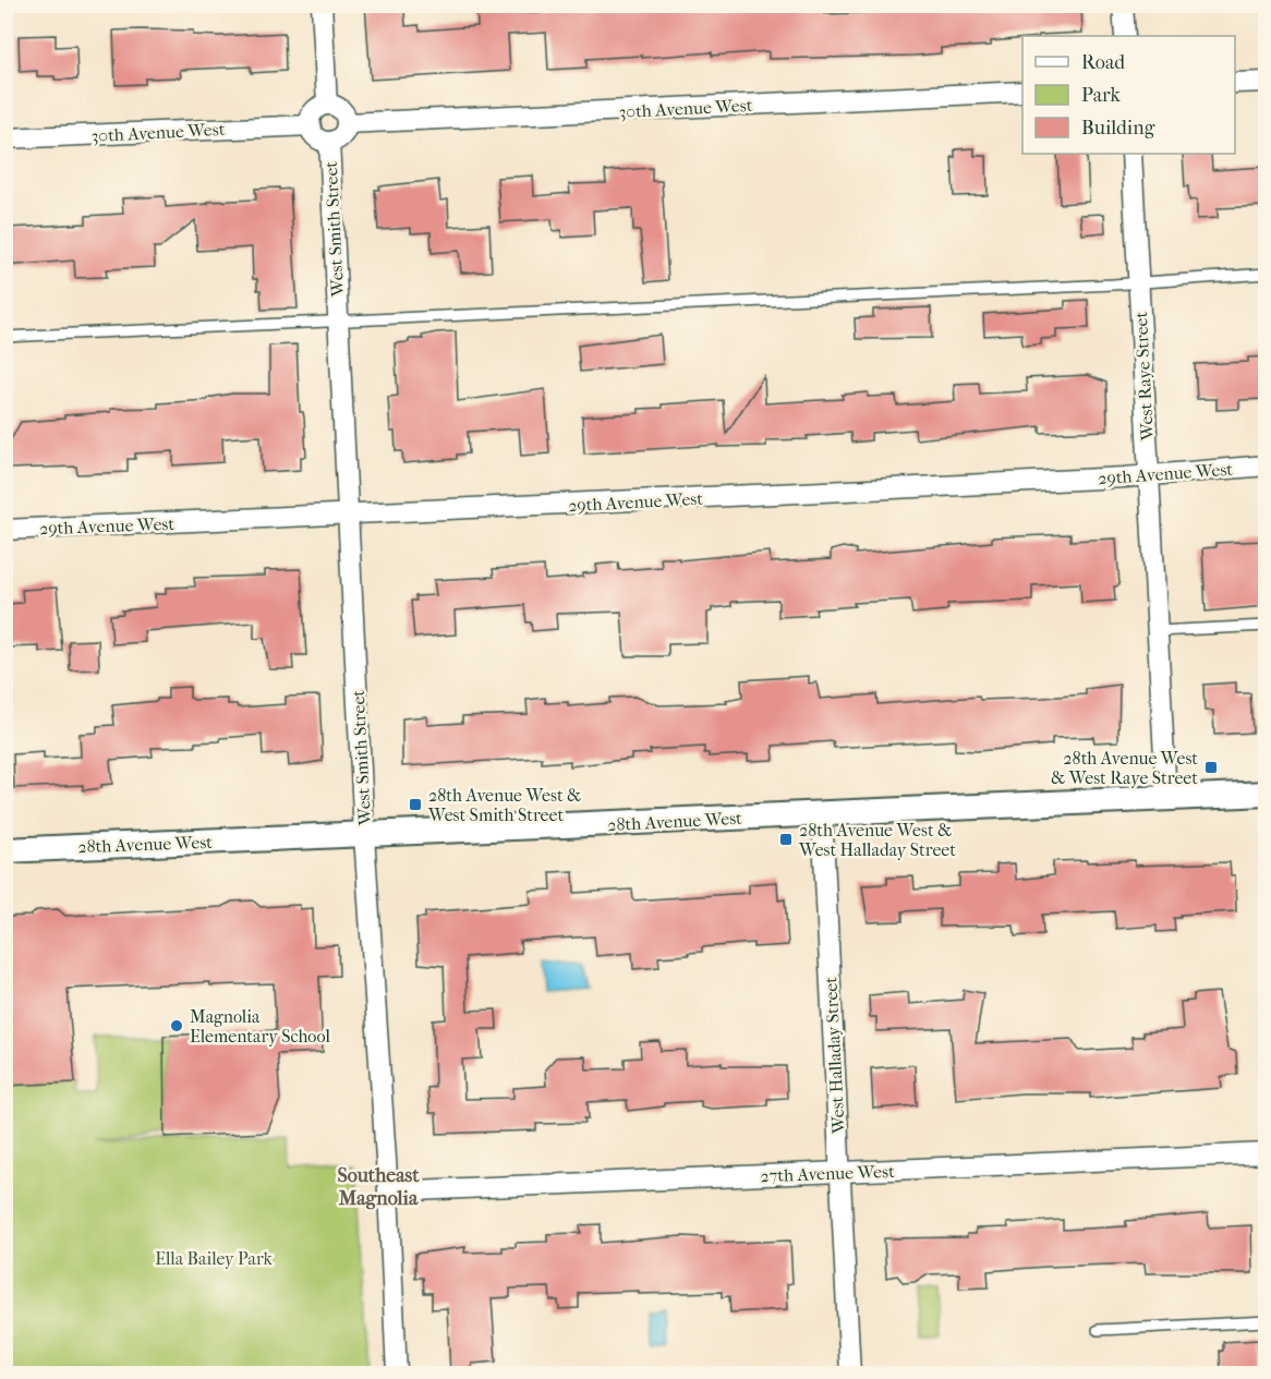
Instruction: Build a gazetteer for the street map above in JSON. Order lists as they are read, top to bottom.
{
  "streets": {
    "street": [
      "30th Avenue West",
      "West Smith Street",
      "West Raye Street",
      "29th Avenue West",
      "28th Avenue West",
      "West Halladay Street",
      "27th Avenue West"
    ]
  },
  "crossings": [
    ["30th Avenue West", "West Smith Street"],
    ["West Smith Street", "29th Avenue West"],
    ["West Smith Street", "28th Avenue West"],
    ["West Smith Street", "27th Avenue West"],
    ["West Raye Street", "29th Avenue West"],
    ["West Raye Street", "28th Avenue West"],
    ["28th Avenue West", "West Halladay Street"],
    ["West Halladay Street", "27th Avenue West"]
  ],
  "districts": ["Southeast Magnolia"],
  "parks": ["Ella Bailey Park"],
  "places": {
    "transit": ["28th Avenue West & West Raye Street", "28th Avenue West & West Smith Street", "28th Avenue West & West Halladay Street"],
    "other": ["Magnolia Elementary School"]
  },
  "legend": ["Road", "Park", "Building"]
}
